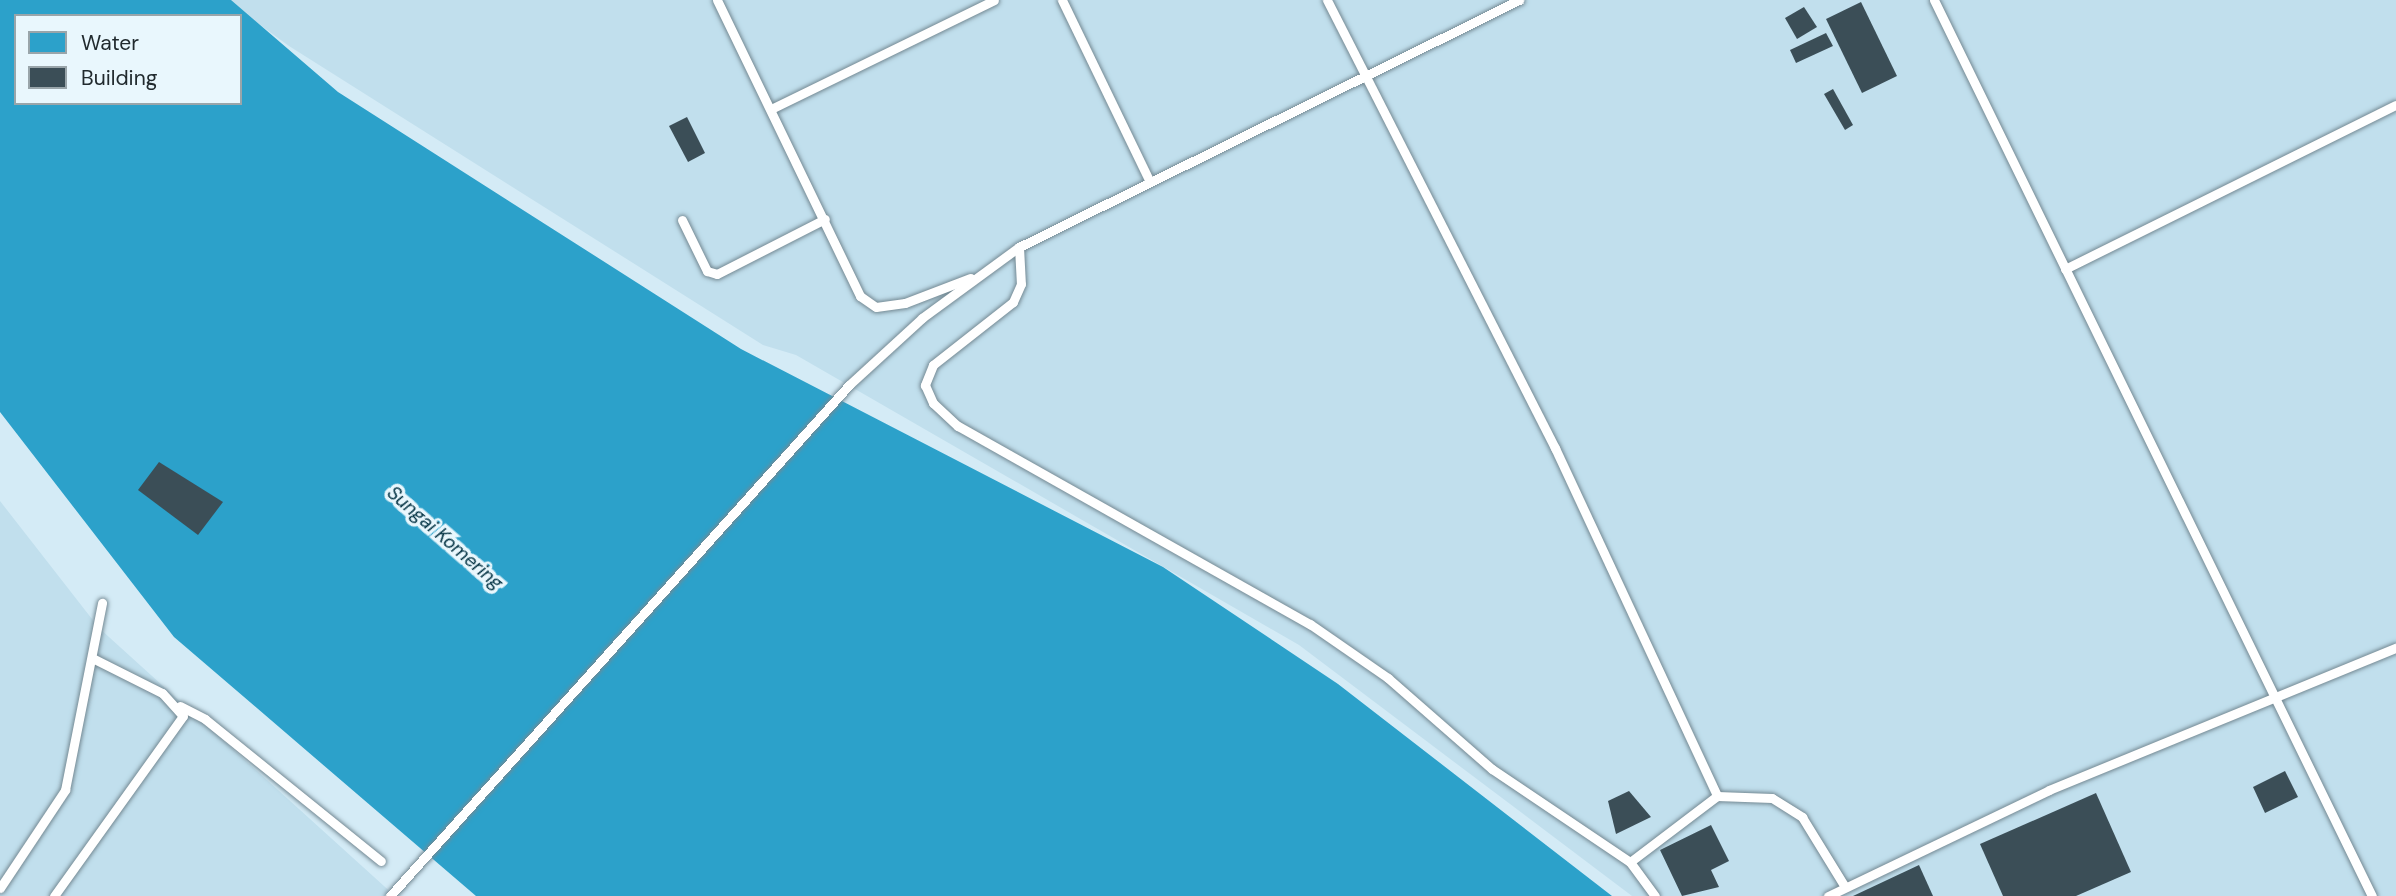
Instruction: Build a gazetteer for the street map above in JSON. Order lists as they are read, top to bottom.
{
  "water": ["Sungai Komering"],
  "legend": ["Water", "Building"]
}
